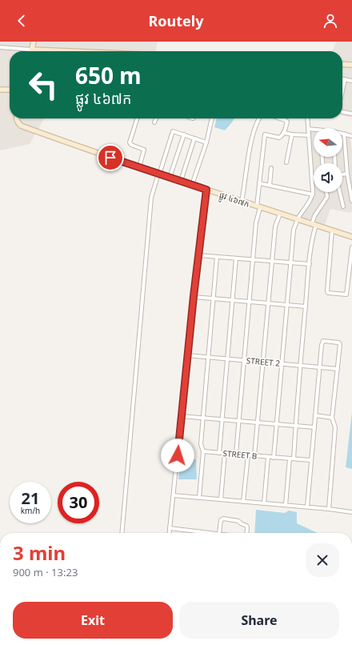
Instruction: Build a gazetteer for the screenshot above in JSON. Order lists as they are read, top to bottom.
{
  "streets": {
    "street": ["ផ្លូវ ៤៦៧ក", "STREET 2", "STREET B"]
  },
  "north": "left",
  "page": {
    "header": "Routely",
    "turn": ["650 m", "ផ្លូវ ៤៦៧ក"],
    "speed": "21 km/h",
    "limit": "30",
    "heading": ["3 min", "900 m · 13:23"],
    "buttons": ["Exit", "Share"]
  }
}
